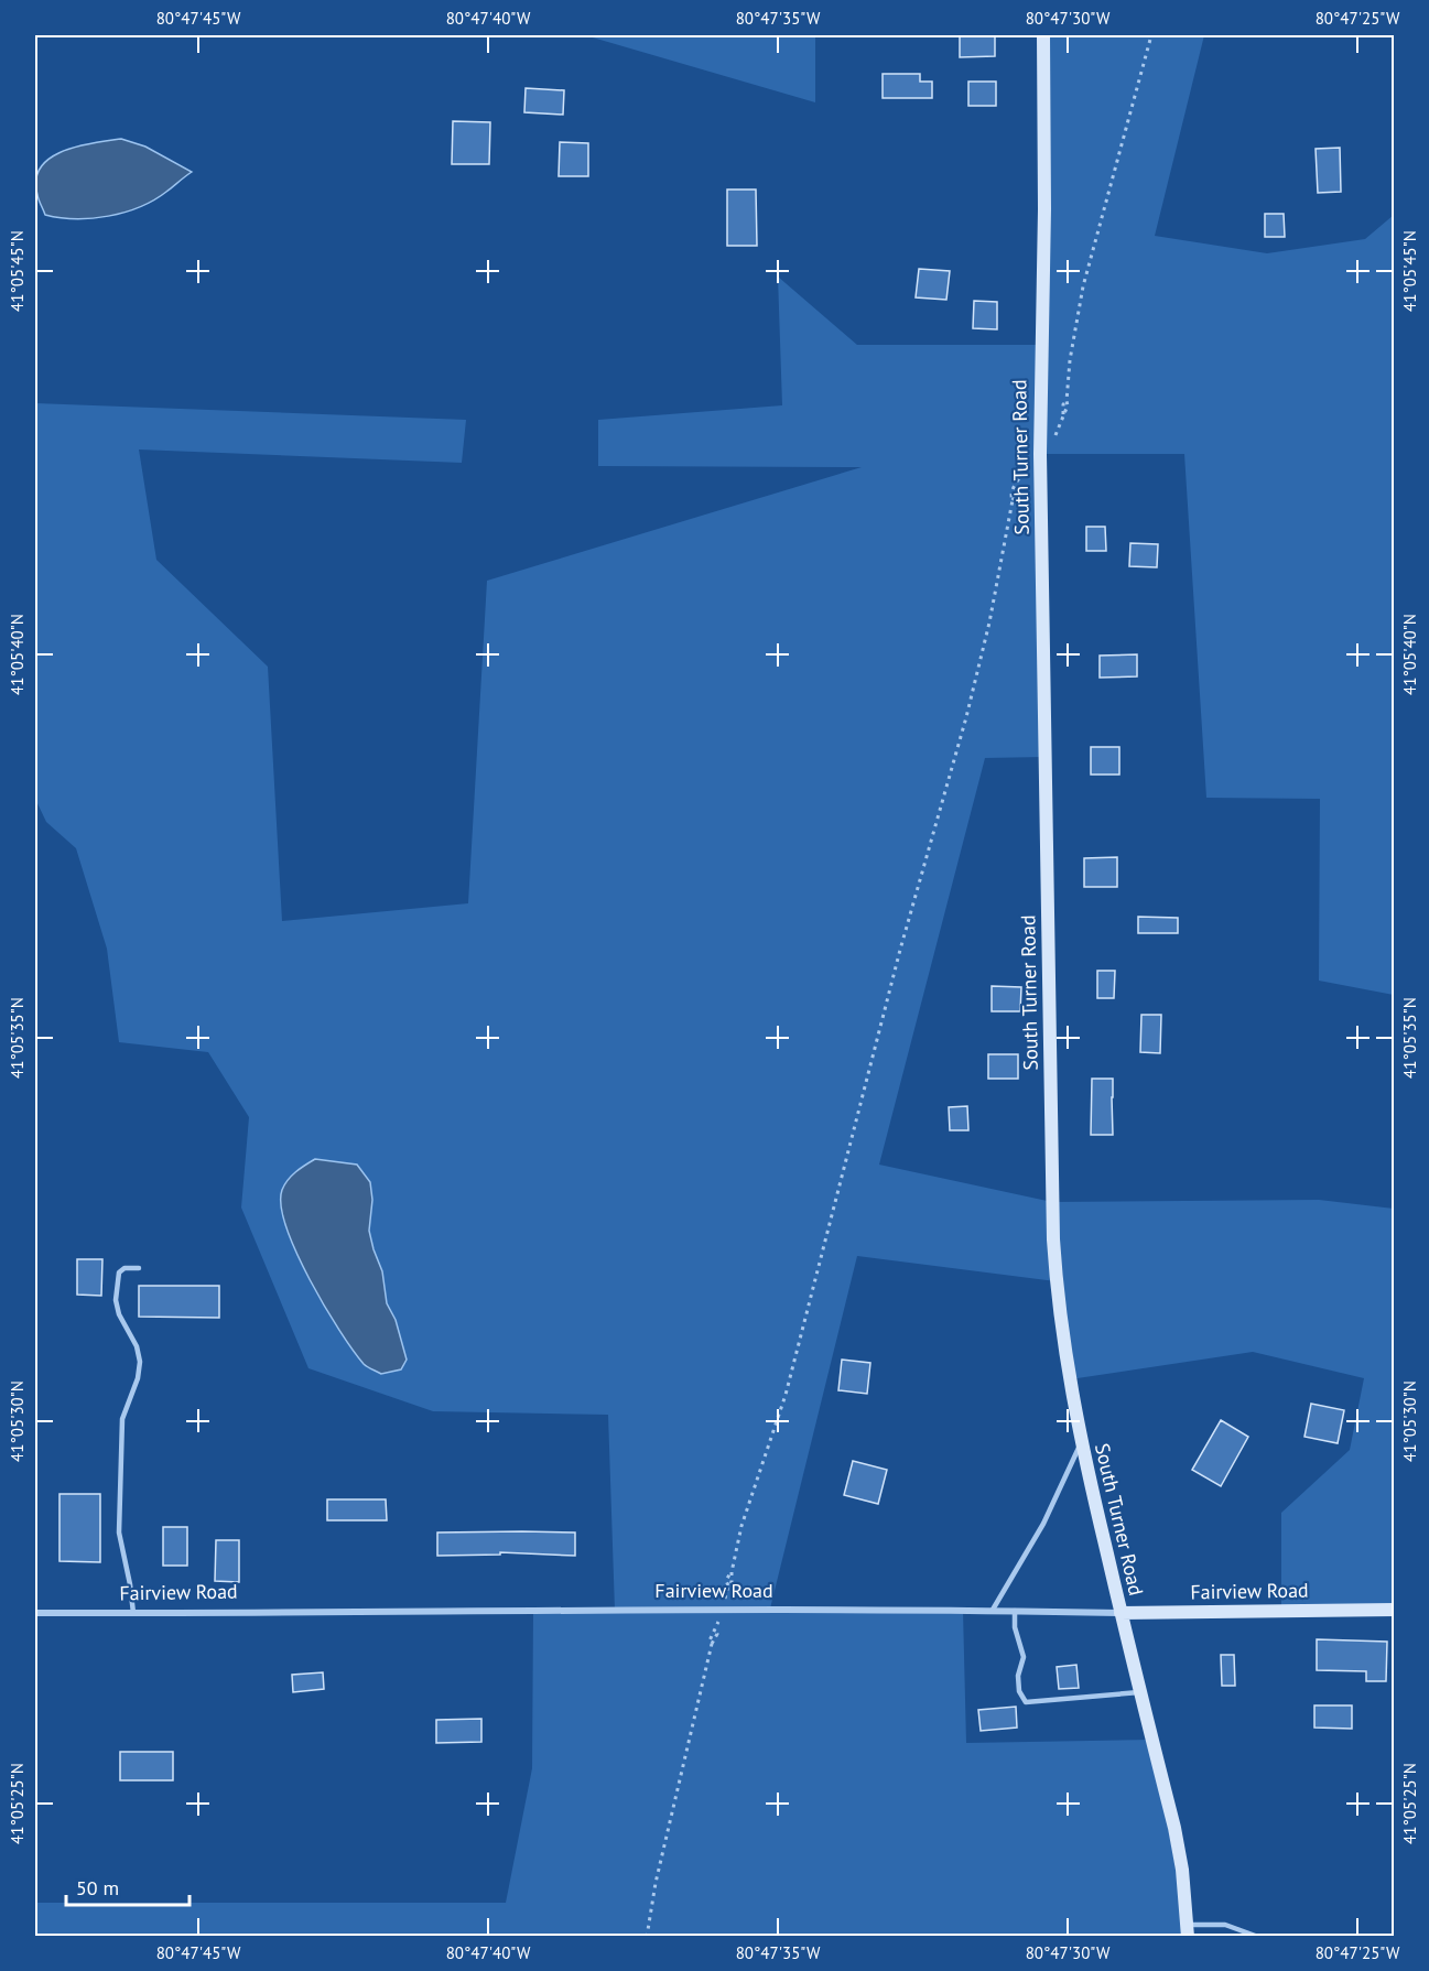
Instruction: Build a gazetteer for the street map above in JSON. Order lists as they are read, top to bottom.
{
  "streets": {
    "street": ["South Turner Road", "Fairview Road"]
  },
  "crossings": [
    ["South Turner Road", "Fairview Road"]
  ],
  "scale_bar": "50 m",
  "coordinates": [
    "80°47'45\"W",
    "80°47'40\"W",
    "80°47'35\"W",
    "80°47'30\"W",
    "80°47'25\"W",
    "41°05'45\"N",
    "41°05'40\"N",
    "41°05'35\"N",
    "41°05'30\"N",
    "41°05'25\"N"
  ]
}
